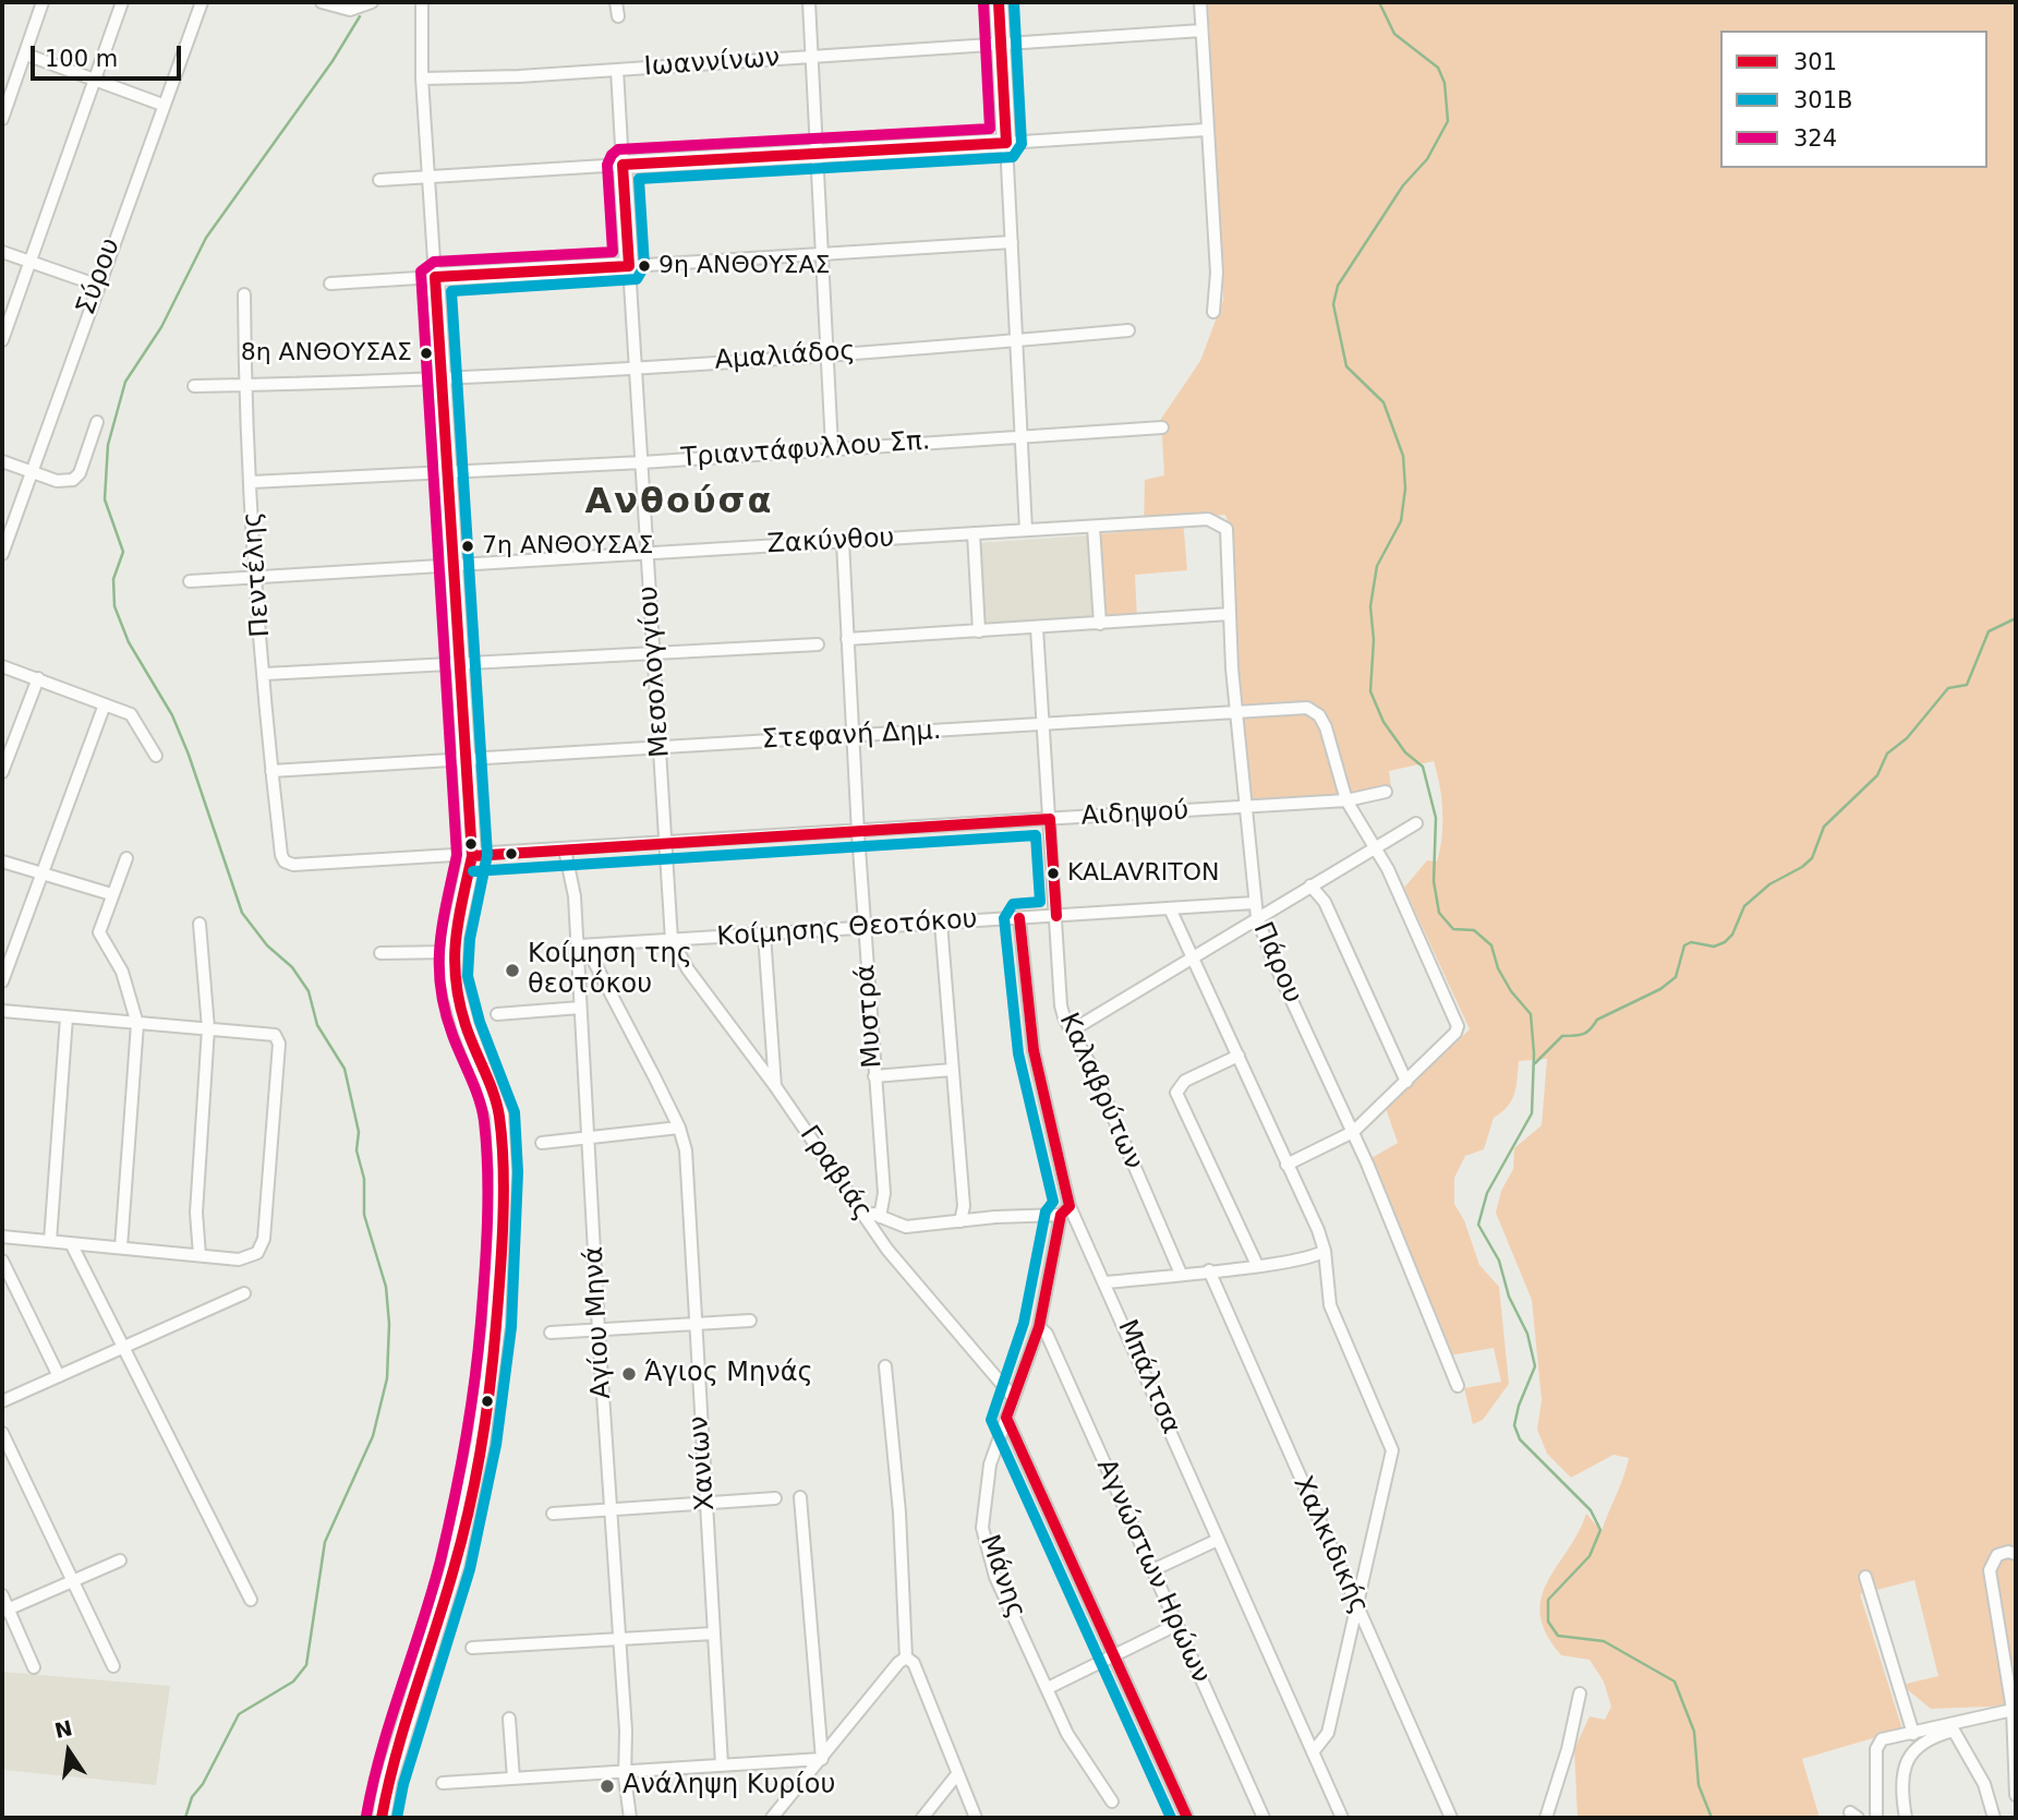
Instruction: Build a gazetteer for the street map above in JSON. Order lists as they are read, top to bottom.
{
  "streets": {
    "street": [
      "Ιωαννίνων",
      "Σύρου",
      "Αμαλιάδος",
      "Τριαντάφυλλου Σπ.",
      "Ζακύνθου",
      "Πεντέλης",
      "Μεσολογγίου",
      "Στεφανή Δημ.",
      "Αιδηψού",
      "Κοίμησης Θεοτόκου",
      "Πάρου",
      "Μυστρά",
      "Καλαβρύτων",
      "Γραβιάς",
      "Αγίου Μηνά",
      "Μπάλτσα",
      "Χανίων",
      "Χαλκιδικής",
      "Αγνώστων Ηρώων",
      "Μάνης"
    ]
  },
  "crossings": [
    ["Αμαλιάδος", "Πεντέλης"],
    ["Αμαλιάδος", "Μεσολογγίου"],
    ["Τριαντάφυλλου Σπ.", "Πεντέλης"],
    ["Τριαντάφυλλου Σπ.", "Μεσολογγίου"],
    ["Ζακύνθου", "Πεντέλης"],
    ["Ζακύνθου", "Μεσολογγίου"],
    ["Ζακύνθου", "Πάρου"],
    ["Ζακύνθου", "Μυστρά"],
    ["Πεντέλης", "Στεφανή Δημ."],
    ["Πεντέλης", "Αιδηψού"],
    ["Μεσολογγίου", "Στεφανή Δημ."],
    ["Μεσολογγίου", "Αιδηψού"],
    ["Μεσολογγίου", "Κοίμησης Θεοτόκου"],
    ["Μεσολογγίου", "Γραβιάς"],
    ["Στεφανή Δημ.", "Αιδηψού"],
    ["Στεφανή Δημ.", "Πάρου"],
    ["Στεφανή Δημ.", "Μυστρά"],
    ["Στεφανή Δημ.", "Καλαβρύτων"],
    ["Αιδηψού", "Πάρου"],
    ["Αιδηψού", "Μυστρά"],
    ["Αιδηψού", "Καλαβρύτων"],
    ["Αιδηψού", "Αγίου Μηνά"],
    ["Κοίμησης Θεοτόκου", "Πάρου"],
    ["Κοίμησης Θεοτόκου", "Μυστρά"],
    ["Κοίμησης Θεοτόκου", "Καλαβρύτων"],
    ["Κοίμησης Θεοτόκου", "Γραβιάς"],
    ["Κοίμησης Θεοτόκου", "Αγίου Μηνά"],
    ["Κοίμησης Θεοτόκου", "Μπάλτσα"],
    ["Κοίμησης Θεοτόκου", "Χανίων"],
    ["Γραβιάς", "Μάνης"],
    ["Αγίου Μηνά", "Χανίων"],
    ["Αγνώστων Ηρώων", "Μάνης"]
  ],
  "districts": ["Ανθούσα"],
  "places": [
    "9η ΑΝΘΟΥΣΑΣ",
    "8η ΑΝΘΟΥΣΑΣ",
    "7η ΑΝΘΟΥΣΑΣ",
    "KALAVRITON",
    "Κοίμηση της θεοτόκου",
    "Άγιος Μηνάς",
    "Ανάληψη Κυρίου"
  ],
  "lines": ["transit line 301", "transit line 301B", "transit line 324"],
  "legend": ["301", "301B", "324"],
  "scale_bar": "100 m",
  "north": "top"
}
